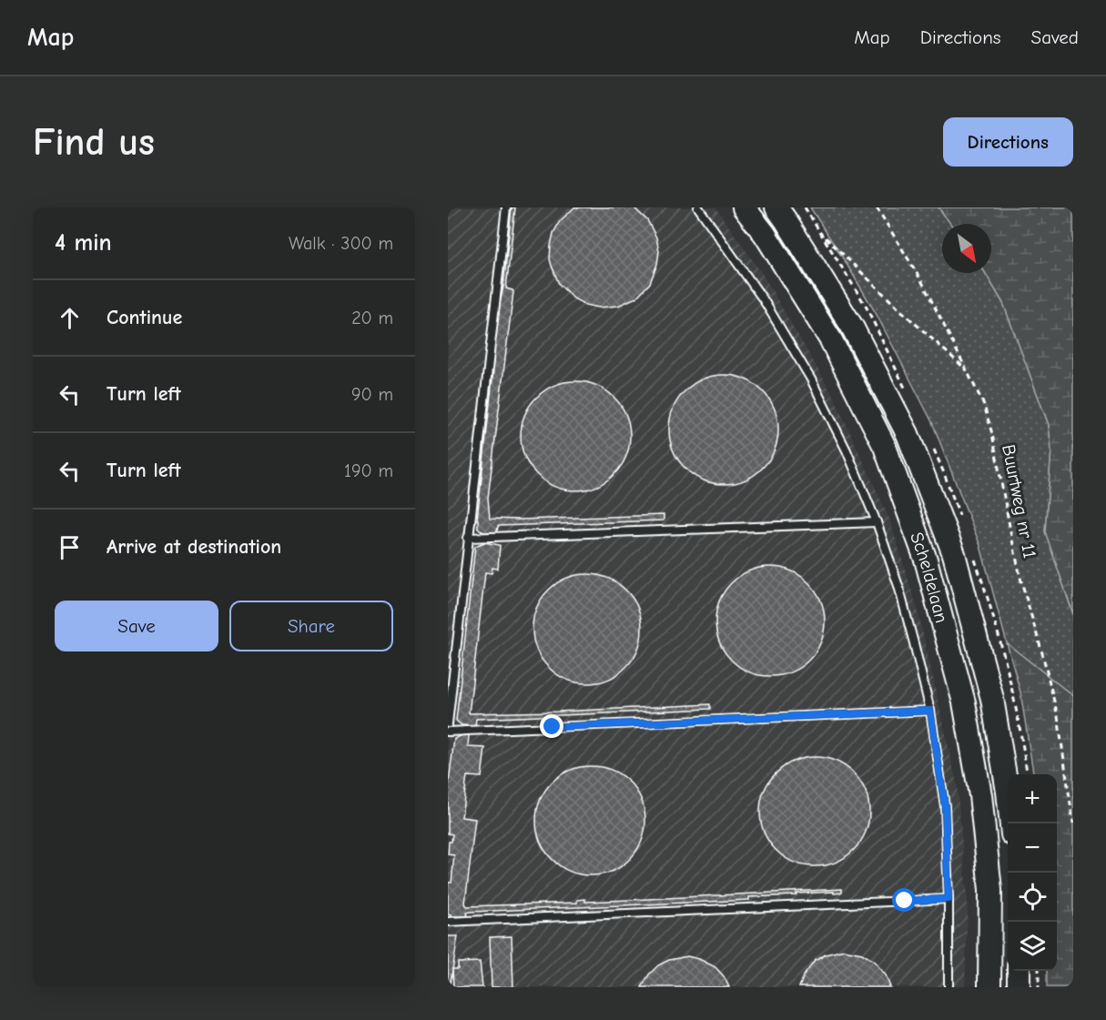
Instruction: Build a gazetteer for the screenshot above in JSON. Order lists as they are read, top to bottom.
{
  "streets": {
    "main road": ["Scheldelaan"],
    "path": ["Buurtweg nr 11"]
  },
  "north": "bottom right",
  "page": {
    "header": "Map",
    "nav": ["Map", "Directions", "Saved"],
    "buttons": [
      "Directions",
      ["Save", "Share"]
    ],
    "title": "Find us",
    "heading": ["4 min", "Walk · 300 m"],
    "list": [
      ["Continue", "20 m"],
      ["Turn left", "90 m"],
      ["Turn left", "190 m"],
      "Arrive at destination"
    ],
    "map_buttons": ["+", "−"]
  }
}
